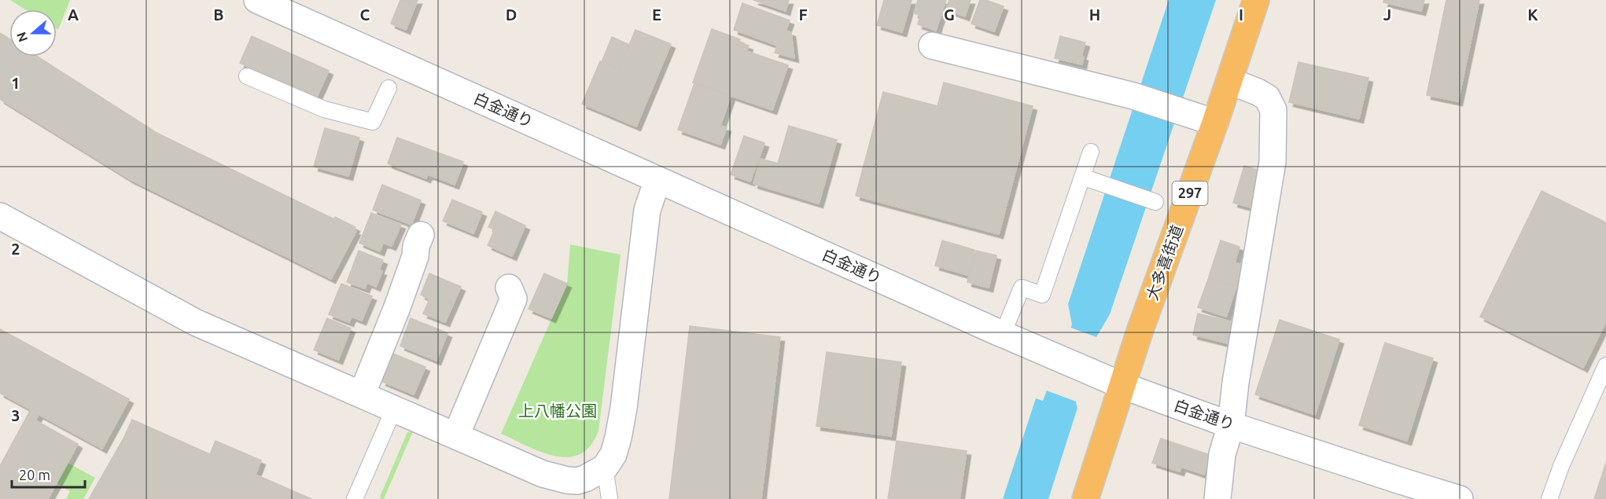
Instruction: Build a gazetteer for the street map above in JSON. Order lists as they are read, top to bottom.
{
  "streets": {
    "highway": ["297", "大多喜街道"],
    "street": ["白金通り"]
  },
  "crossings": [
    ["白金通り", "大多喜街道"]
  ],
  "parks": ["上八幡公園"],
  "scale_bar": "20 m",
  "north": "left",
  "grid": {
    "columns": [
      "A",
      "B",
      "C",
      "D",
      "E",
      "F",
      "G",
      "H",
      "I",
      "J",
      "K"
    ],
    "rows": ["1", "2", "3"]
  }
}
